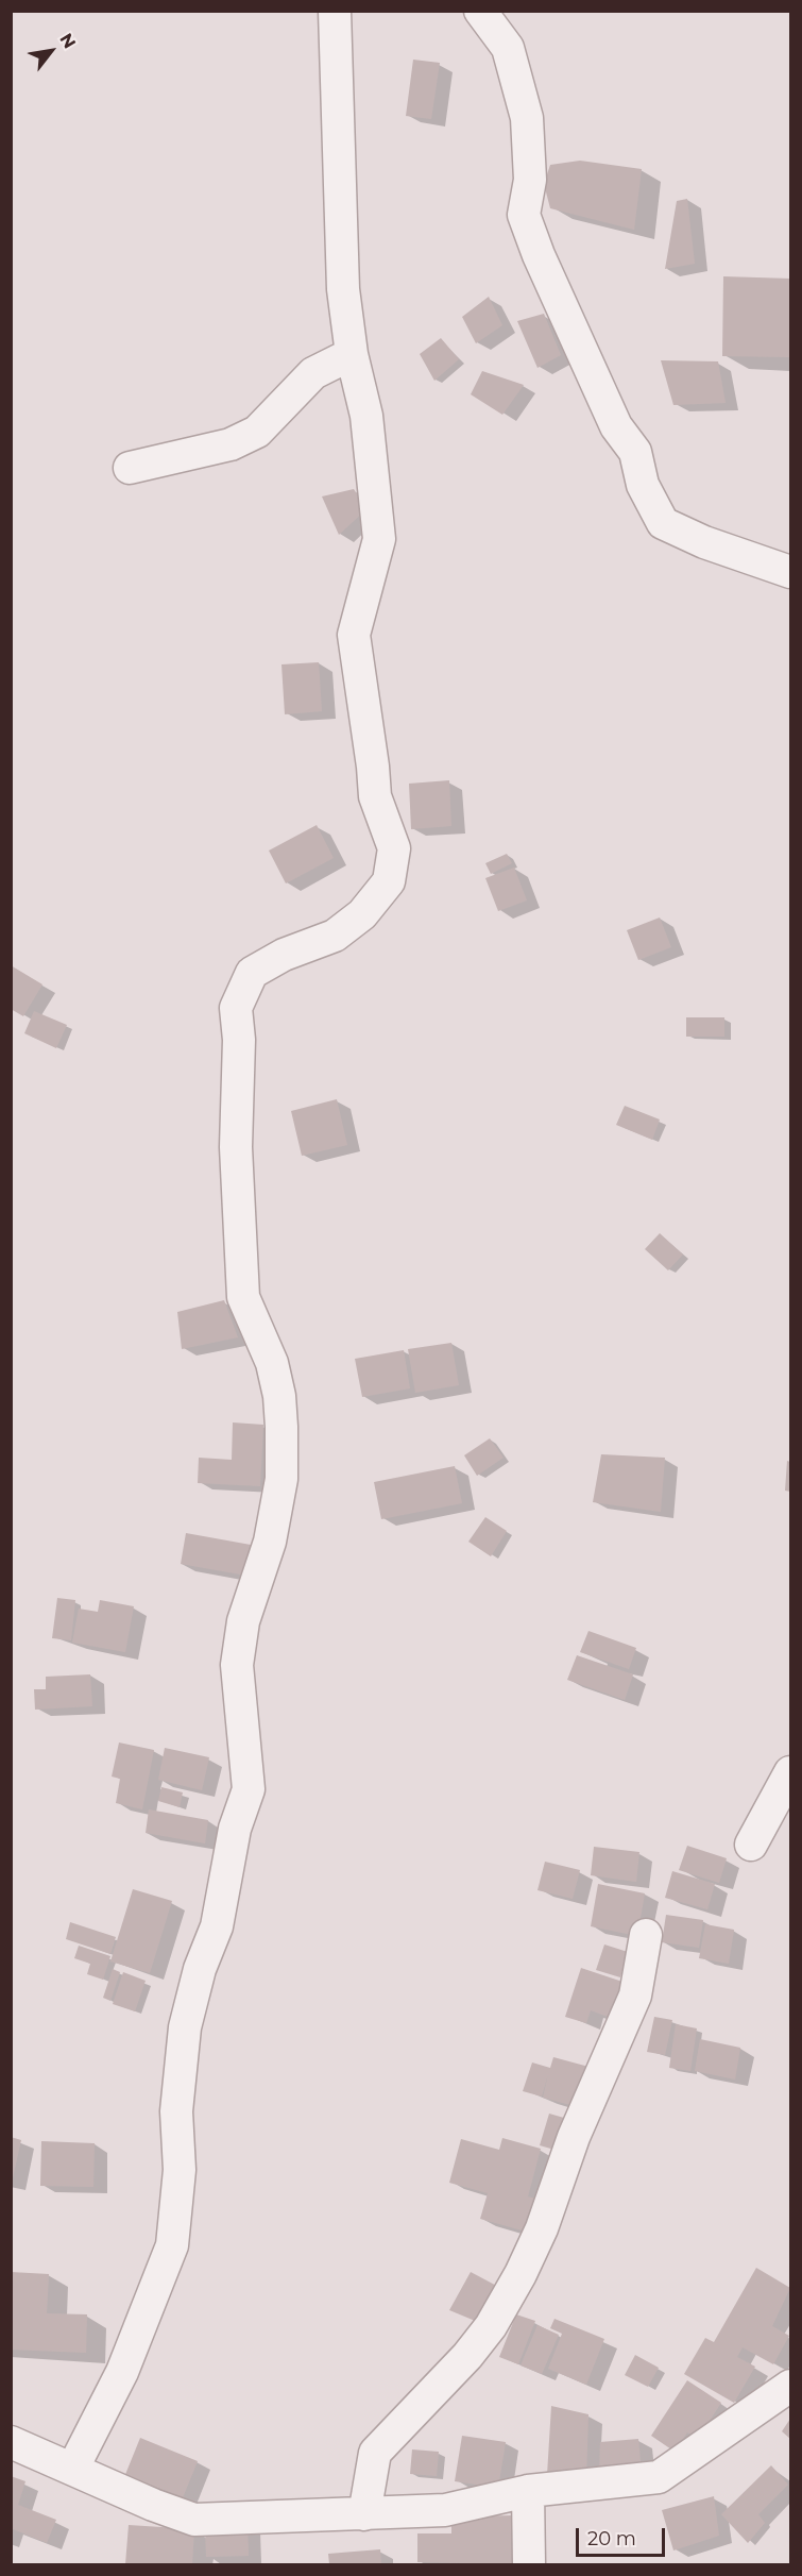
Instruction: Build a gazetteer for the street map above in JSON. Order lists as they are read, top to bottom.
{
  "scale_bar": "20 m",
  "north": "top right"
}
